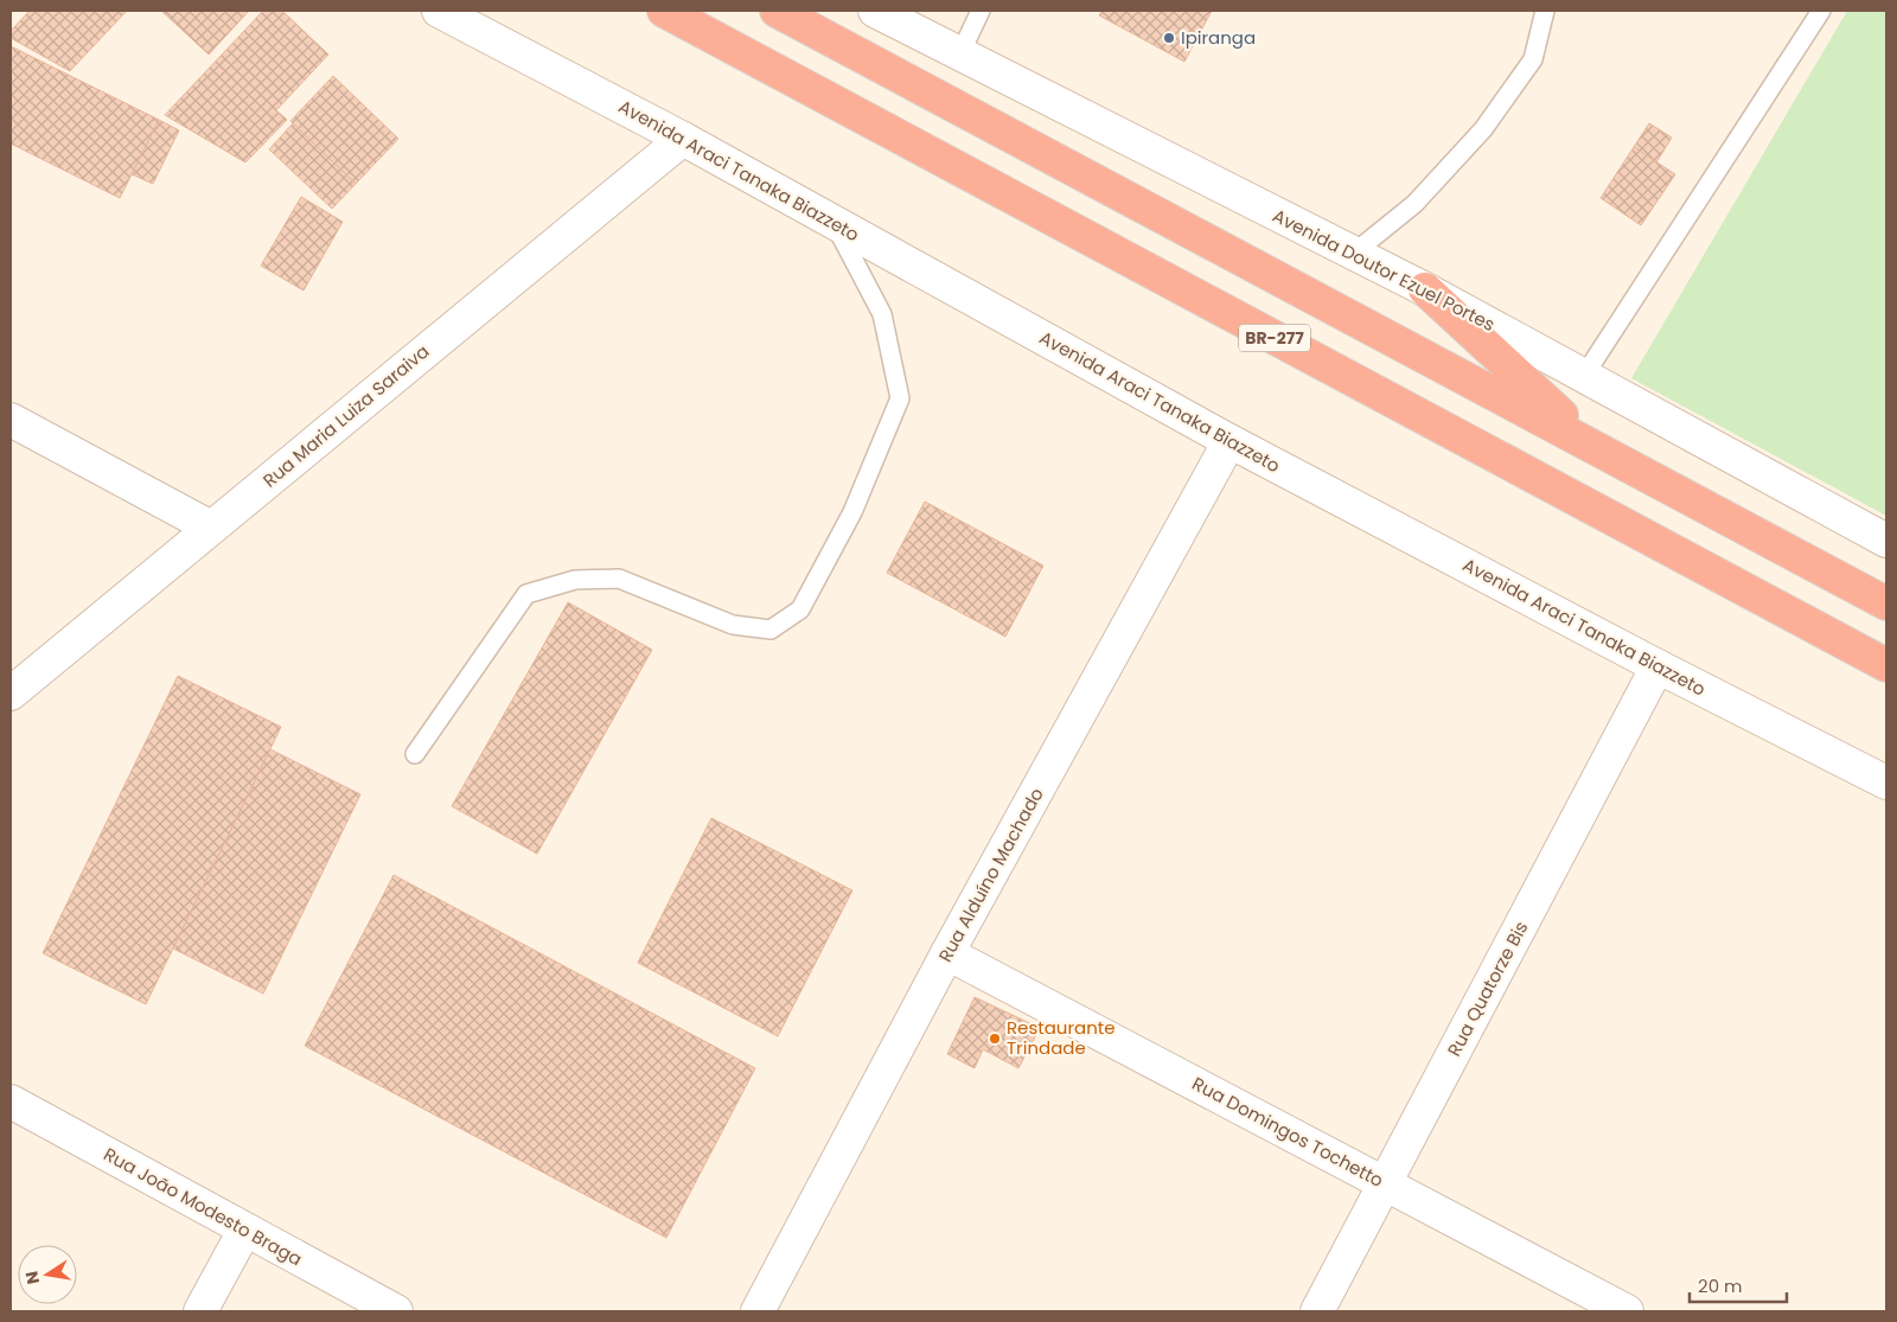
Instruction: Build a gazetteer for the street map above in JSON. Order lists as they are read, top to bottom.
{
  "streets": {
    "highway": ["BR-277"],
    "street": [
      "Avenida Araci Tanaka Biazzeto",
      "Avenida Doutor Ezuel Portes",
      "Rua Maria Luiza Saraiva",
      "Rua Alduíno Machado",
      "Rua Quatorze Bis",
      "Rua Domingos Tochetto",
      "Rua João Modesto Braga"
    ]
  },
  "crossings": [
    ["Avenida Araci Tanaka Biazzeto", "Rua Maria Luiza Saraiva"],
    ["Avenida Araci Tanaka Biazzeto", "Rua Alduíno Machado"],
    ["Avenida Araci Tanaka Biazzeto", "Rua Quatorze Bis"],
    ["Rua Alduíno Machado", "Rua Domingos Tochetto"],
    ["Rua Quatorze Bis", "Rua Domingos Tochetto"]
  ],
  "places": ["Ipiranga", "Restaurante Trindade"],
  "scale_bar": "20 m",
  "north": "left"
}
